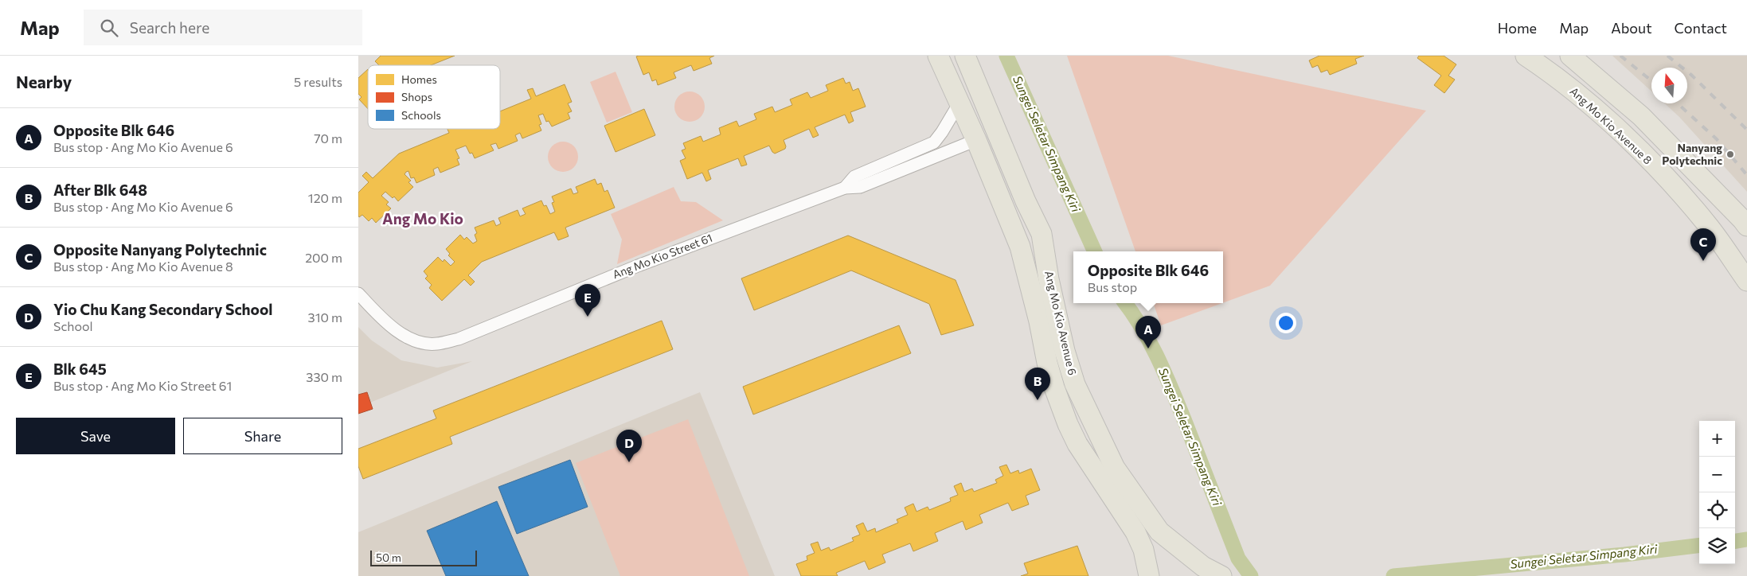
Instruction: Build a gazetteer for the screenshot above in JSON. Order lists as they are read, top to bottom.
{
  "streets": {
    "main road": ["Ang Mo Kio Avenue 8", "Ang Mo Kio Avenue 6"],
    "street": ["Ang Mo Kio Street 61"]
  },
  "crossings": [
    ["Ang Mo Kio Street 61", "Ang Mo Kio Avenue 6"]
  ],
  "districts": ["Ang Mo Kio"],
  "water": ["Sungei Seletar Simpang Kiri"],
  "places": ["Nanyang Polytechnic"],
  "legend": ["Homes", "Shops", "Schools"],
  "scale_bar": "50 m",
  "north": "top",
  "page": {
    "header": "Map",
    "search": "Search here",
    "nav": [
      "Home",
      "Map",
      "About",
      "Contact"
    ],
    "heading": ["Nearby", "5 results"],
    "list": [
      {
        "mark": "A",
        "name": "Opposite Blk 646",
        "note": "Bus stop · Ang Mo Kio Avenue 6",
        "value": "70 m"
      },
      {
        "mark": "B",
        "name": "After Blk 648",
        "note": "Bus stop · Ang Mo Kio Avenue 6",
        "value": "120 m"
      },
      {
        "mark": "C",
        "name": "Opposite Nanyang Polytechnic",
        "note": "Bus stop · Ang Mo Kio Avenue 8",
        "value": "200 m"
      },
      {
        "mark": "D",
        "name": "Yio Chu Kang Secondary School",
        "note": "School",
        "value": "310 m"
      },
      {
        "mark": "E",
        "name": "Blk 645",
        "note": "Bus stop · Ang Mo Kio Street 61",
        "value": "330 m"
      }
    ],
    "pins": [
      "C",
      "E",
      "A",
      "B",
      "D"
    ],
    "popup": ["Opposite Blk 646", "Bus stop"],
    "buttons": ["Save", "Share"],
    "map_buttons": ["+", "−"],
    "scale": "50 m"
  }
}
